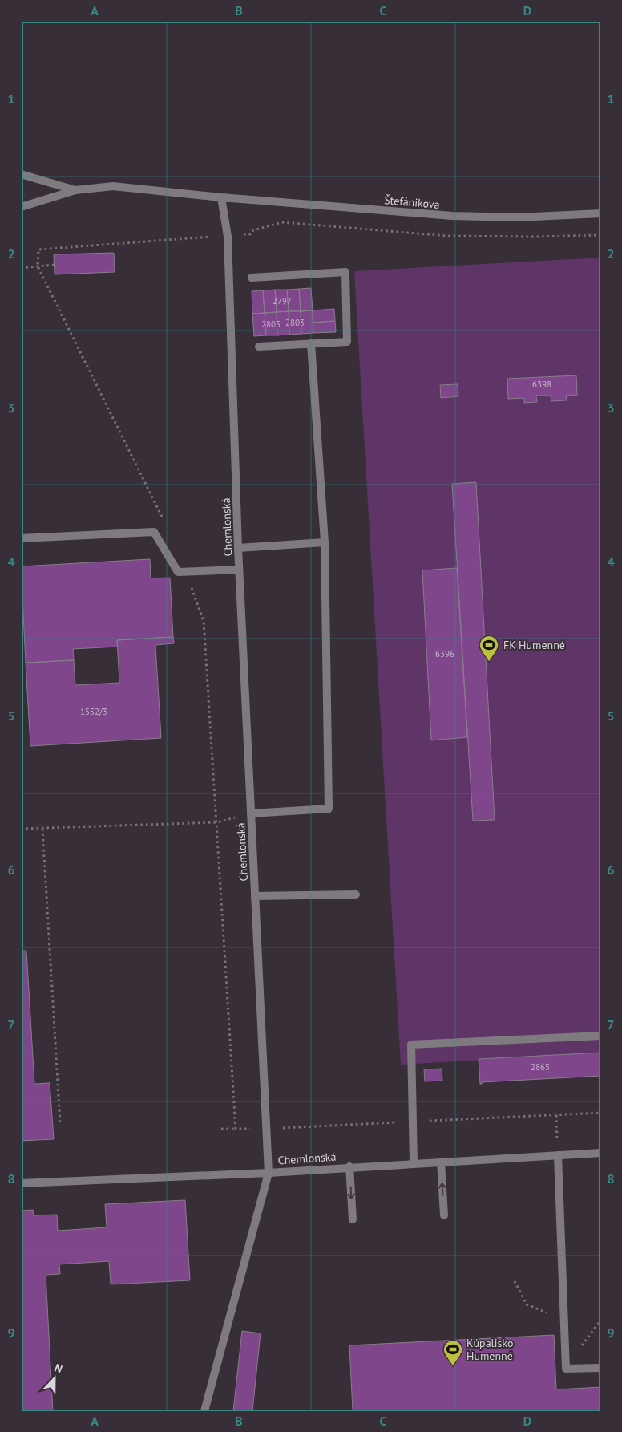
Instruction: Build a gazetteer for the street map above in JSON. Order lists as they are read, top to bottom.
{
  "streets": {
    "street": ["Štefánikova", "Chemlonská"]
  },
  "crossings": [
    ["Štefánikova", "Chemlonská"]
  ],
  "places": {
    "sports": ["FK Humenné", "Kúpalisko Humenné"]
  },
  "house_numbers": [
    "2797",
    "2803",
    "2805",
    "6398",
    "6396",
    "1552/3",
    "2865"
  ],
  "north": "top",
  "grid": {
    "columns": [
      "A",
      "B",
      "C",
      "D"
    ],
    "rows": [
      "1",
      "2",
      "3",
      "4",
      "5",
      "6",
      "7",
      "8",
      "9"
    ]
  }
}
